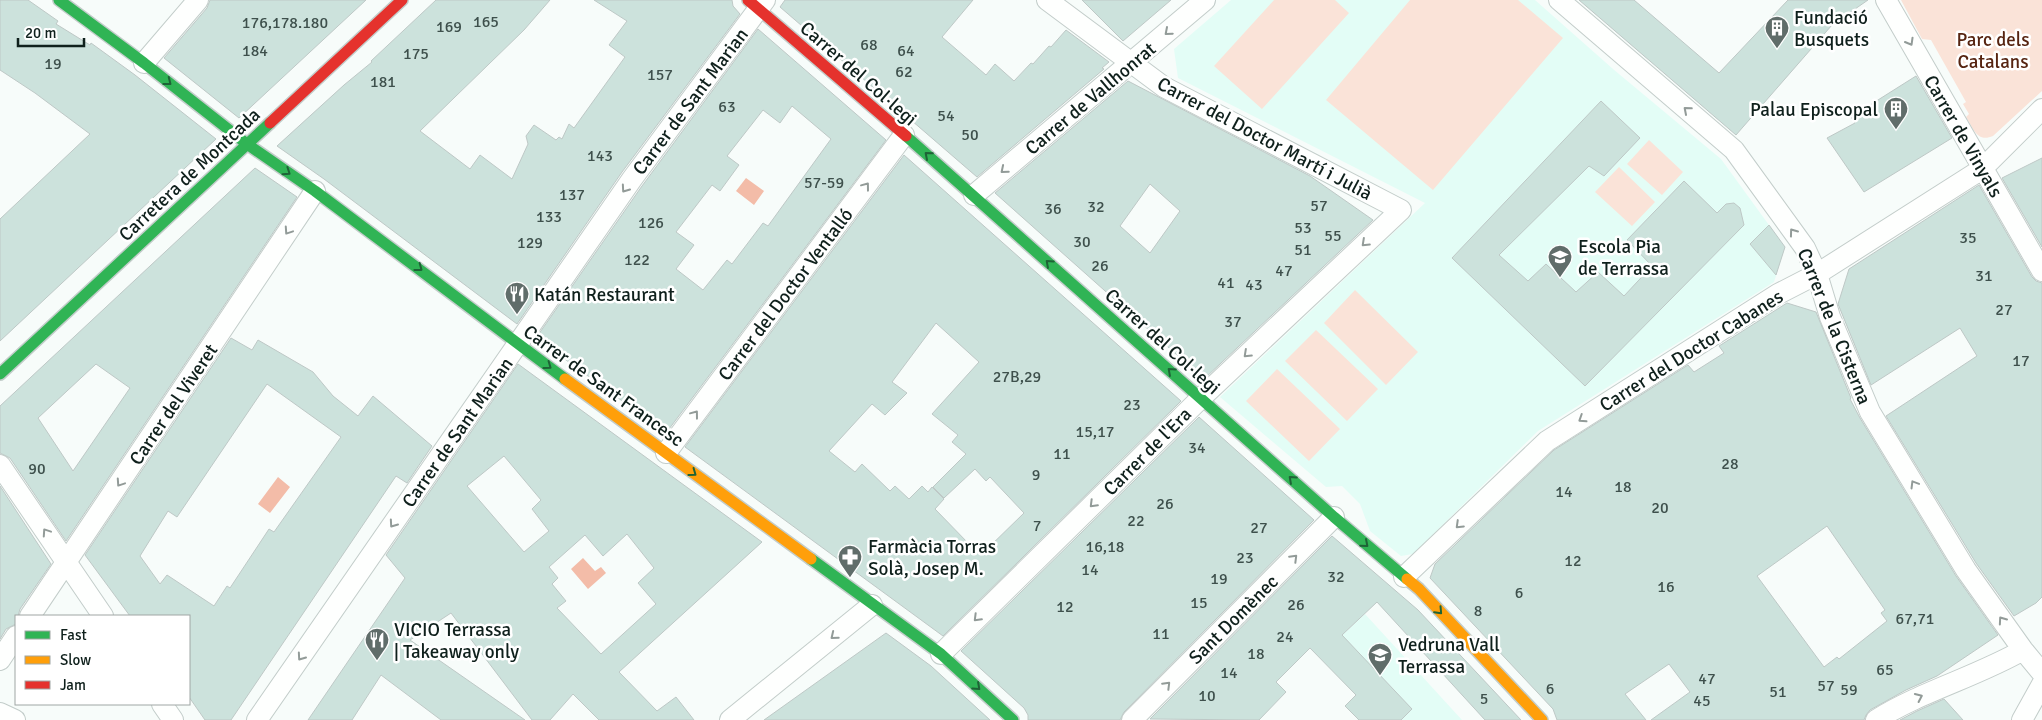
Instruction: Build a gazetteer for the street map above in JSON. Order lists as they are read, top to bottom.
{
  "streets": {
    "street": [
      "Carrer del Col·legi",
      "Carrer de Vallhonrat",
      "Carrer de Sant Marian",
      "Carrer de Vinyals",
      "Carrer del Doctor Martí i Julià",
      "Carretera de Montcada",
      "Carrer del Doctor Ventalló",
      "Carrer de la Cisterna",
      "Carrer del Doctor Cabanes",
      "Carrer de Sant Francesc",
      "Carrer del Viveret",
      "Carrer de l'Era",
      "Sant Domènec"
    ]
  },
  "crossings": [
    ["Carrer del Col·legi", "Carrer de Vallhonrat"],
    ["Carrer del Col·legi", "Carrer de Sant Marian"],
    ["Carrer del Col·legi", "Carrer del Doctor Ventalló"],
    ["Carrer del Col·legi", "Carrer del Doctor Cabanes"],
    ["Carrer del Col·legi", "Carrer de l'Era"],
    ["Carrer del Col·legi", "Sant Domènec"],
    ["Carrer de Vallhonrat", "Carrer del Doctor Martí i Julià"],
    ["Carrer de Sant Marian", "Carrer de Sant Francesc"],
    ["Carrer de Vinyals", "Carrer del Doctor Cabanes"],
    ["Carrer del Doctor Martí i Julià", "Carrer de l'Era"],
    ["Carretera de Montcada", "Carrer de Sant Francesc"],
    ["Carrer del Doctor Ventalló", "Carrer de Sant Francesc"],
    ["Carrer de la Cisterna", "Carrer del Doctor Cabanes"],
    ["Carrer de Sant Francesc", "Carrer del Viveret"],
    ["Carrer de Sant Francesc", "Carrer de l'Era"]
  ],
  "one_way": [
    "Carrer de Vallhonrat",
    "Carrer de Sant Marian",
    "Carrer de Vinyals",
    "Carrer del Doctor Ventalló",
    "Carrer de la Cisterna",
    "Carrer del Doctor Cabanes",
    "Carrer de Sant Francesc",
    "Carrer del Viveret",
    "Carrer de l'Era",
    "Sant Domènec"
  ],
  "parks": ["Parc dels Catalans"],
  "places": {
    "building": ["Fundació Busquets", "Palau Episcopal"],
    "school or university": ["Escola Pia de Terrassa", "Vedruna Vall Terrassa"],
    "restaurant": ["Katán Restaurant", "VICIO Terrassa | Takeaway only"],
    "pharmacy": ["Farmàcia Torras Solà, Josep M."]
  },
  "house_numbers": [
    "165",
    "176,178.180",
    "169",
    "68",
    "184",
    "64",
    "175",
    "19",
    "62",
    "157",
    "181",
    "63",
    "54",
    "50",
    "143",
    "57-59",
    "137",
    "57",
    "32",
    "36",
    "133",
    "126",
    "53",
    "55",
    "35",
    "30",
    "129",
    "51",
    "122",
    "26",
    "47",
    "31",
    "41",
    "43",
    "27",
    "37",
    "17",
    "27B,29",
    "23",
    "15,17",
    "34",
    "11",
    "28",
    "90",
    "9",
    "18",
    "14",
    "26",
    "20",
    "22",
    "7",
    "27",
    "16,18",
    "23",
    "12",
    "14",
    "32",
    "19",
    "16",
    "6",
    "15",
    "26",
    "12",
    "8",
    "67,71",
    "11",
    "24",
    "18",
    "65",
    "14",
    "47",
    "57",
    "6",
    "59",
    "51",
    "10",
    "5",
    "45"
  ],
  "legend": ["Fast", "Slow", "Jam"],
  "scale_bar": "20 m"
}
